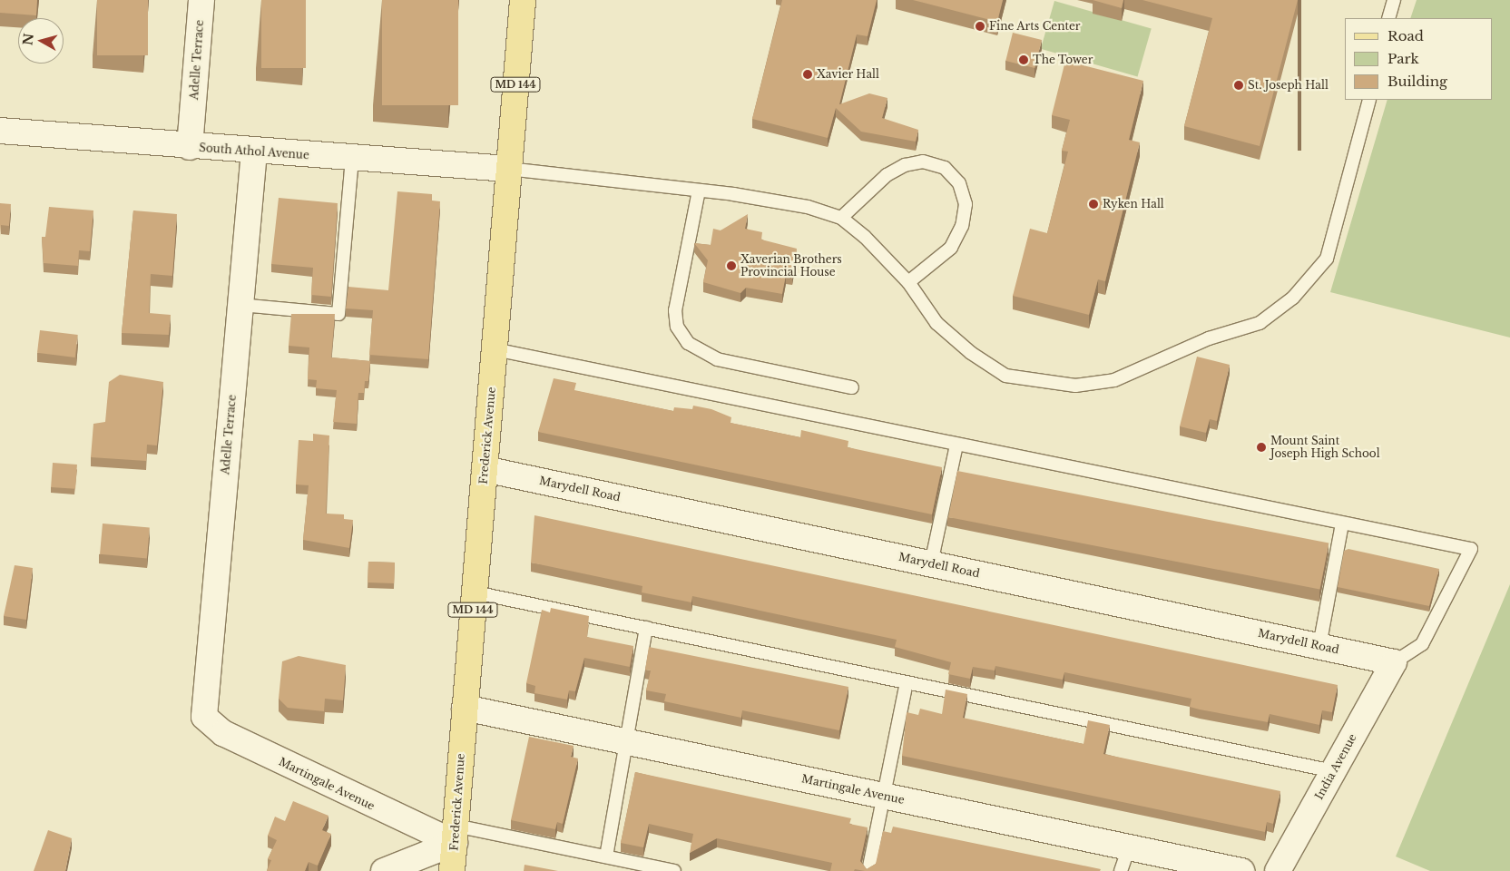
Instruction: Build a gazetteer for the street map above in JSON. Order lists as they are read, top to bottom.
{
  "streets": {
    "main road": ["MD 144", "Frederick Avenue"],
    "street": [
      "Adelle Terrace",
      "South Athol Avenue",
      "Marydell Road",
      "India Avenue",
      "Martingale Avenue"
    ]
  },
  "crossings": [
    ["Adelle Terrace", "South Athol Avenue"],
    ["Adelle Terrace", "Martingale Avenue"],
    ["South Athol Avenue", "Frederick Avenue"],
    ["Frederick Avenue", "Marydell Road"],
    ["Frederick Avenue", "Martingale Avenue"],
    ["Marydell Road", "India Avenue"]
  ],
  "places": [
    "Fine Arts Center",
    "The Tower",
    "Xavier Hall",
    "St. Joseph Hall",
    "Ryken Hall",
    "Xaverian Brothers Provincial House",
    "Mount Saint Joseph High School"
  ],
  "legend": ["Road", "Park", "Building"],
  "north": "left"
}
